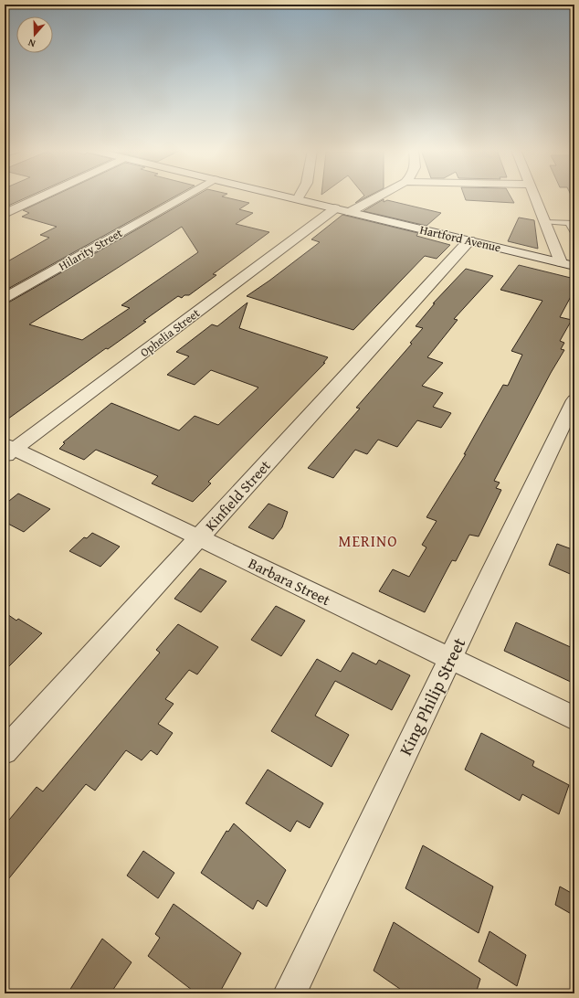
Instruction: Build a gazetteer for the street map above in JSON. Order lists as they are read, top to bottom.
{
  "streets": {
    "main road": ["Hartford Avenue"],
    "street": [
      "Hilarity Street",
      "Ophelia Street",
      "Kinfield Street",
      "Barbara Street",
      "King Philip Street"
    ]
  },
  "crossings": [
    ["Hartford Avenue", "Ophelia Street"],
    ["Hartford Avenue", "Kinfield Street"],
    ["Ophelia Street", "Barbara Street"],
    ["Kinfield Street", "Barbara Street"],
    ["Barbara Street", "King Philip Street"]
  ],
  "districts": ["MERINO"],
  "north": "bottom"
}
